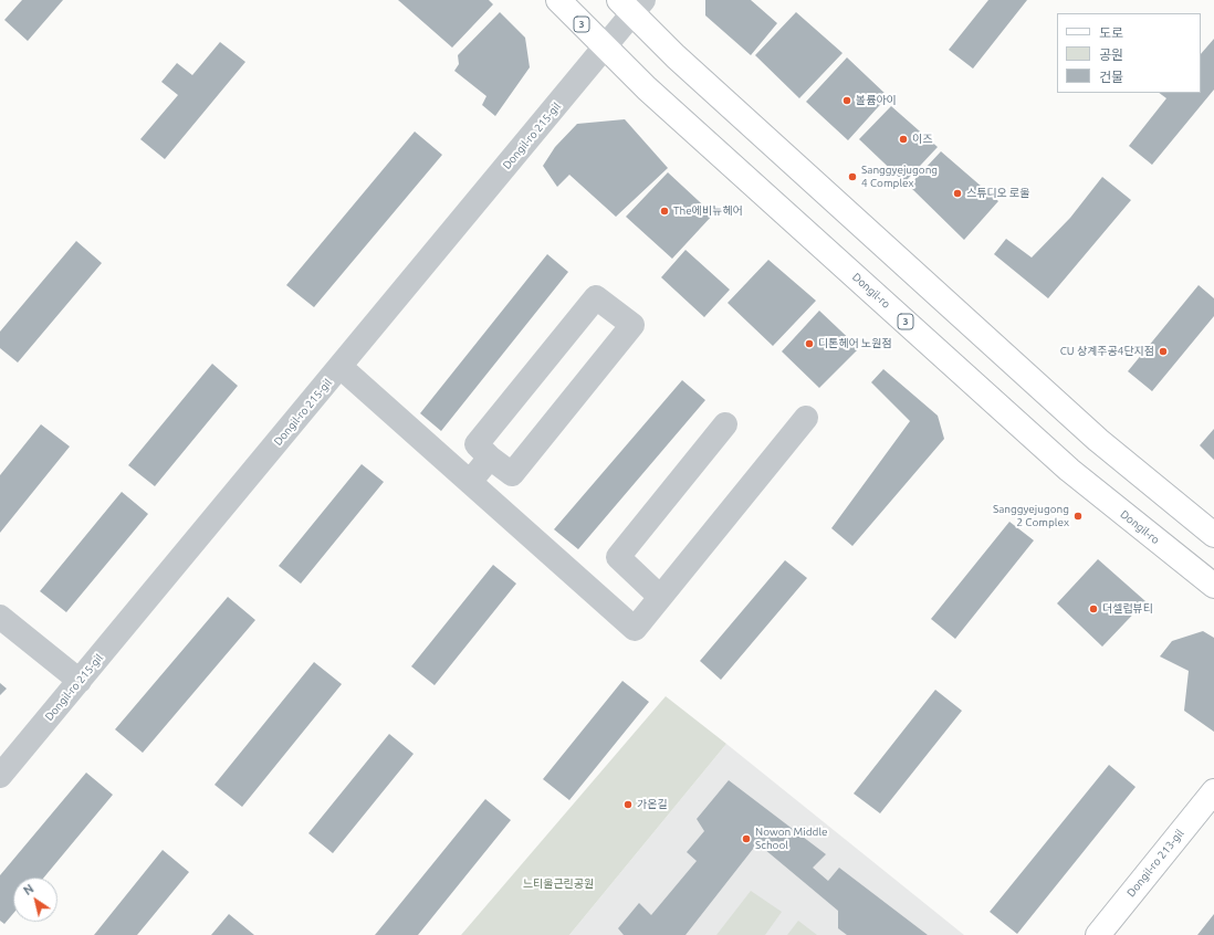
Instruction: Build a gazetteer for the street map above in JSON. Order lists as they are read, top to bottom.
{
  "streets": {
    "main road": ["3", "Dongil-ro", "Dongil-ro 213-gil"],
    "street": ["Dongil-ro 215-gil"]
  },
  "crossings": [
    ["Dongil-ro 215-gil", "Dongil-ro"]
  ],
  "parks": ["느티울근린공원"],
  "places": [
    "볼륨아이",
    "이즈",
    "Sanggyejugong 4 Complex",
    "스튜디오 로울",
    "The에비뉴헤어",
    "디톤헤어 노원점",
    "CU 상계주공4단지점",
    "Sanggyejugong 2 Complex",
    "더셀럽뷰티",
    "가온길",
    "Nowon Middle School"
  ],
  "legend": ["도로", "공원", "건물"],
  "north": "top left"
}
